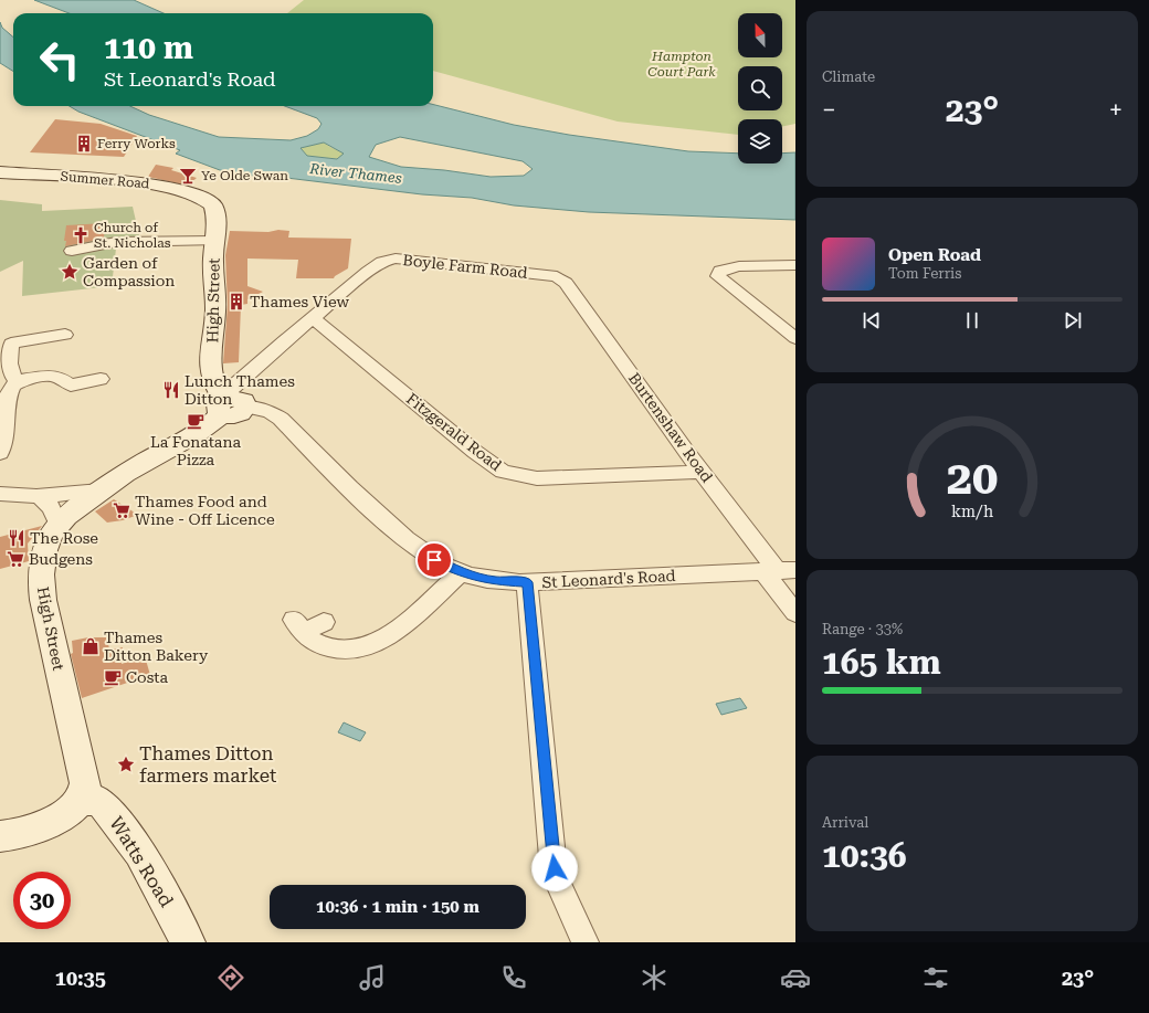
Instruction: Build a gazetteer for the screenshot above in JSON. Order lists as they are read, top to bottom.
{
  "streets": {
    "street": [
      "Summer Road",
      "Boyle Farm Road",
      "High Street",
      "Burtenshaw Road",
      "Fitzgerald Road",
      "St Leonard's Road",
      "Watts Road"
    ]
  },
  "crossings": [
    ["Summer Road", "High Street"],
    ["Boyle Farm Road", "High Street"],
    ["Boyle Farm Road", "Burtenshaw Road"],
    ["Boyle Farm Road", "Fitzgerald Road"],
    ["Boyle Farm Road", "St Leonard's Road"],
    ["High Street", "St Leonard's Road"],
    ["High Street", "Watts Road"],
    ["Burtenshaw Road", "Fitzgerald Road"],
    ["Burtenshaw Road", "St Leonard's Road"]
  ],
  "water": ["River Thames"],
  "parks": ["Hampton Court Park"],
  "places": {
    "building": ["Ferry Works", "Thames View"],
    "bar": ["Ye Olde Swan"],
    "church": ["Church of St. Nicholas"],
    "place": ["Garden of Compassion", "Thames Ditton farmers market"],
    "restaurant": ["Lunch Thames Ditton", "The Rose"],
    "cafe": ["La Fonatana Pizza", "Costa"],
    "supermarket": ["Thames Food and Wine - Off Licence", "Budgens"],
    "shop": ["Thames Ditton Bakery"]
  },
  "north": "top",
  "page": {
    "tile": [
      "Climate",
      ["Range · 33%", "165 km"],
      ["Arrival", "10:36"]
    ],
    "turn": ["110 m", "St Leonard's Road"],
    "heat": ["−", "23°", "+"],
    "song": ["Open Road", "Tom Ferris"],
    "limit": "30",
    "trip": "10:36 · 1 min · 150 m",
    "tabs": ["10:35", "23°"],
    "gauge": ["20", "km/h"]
  }
}
